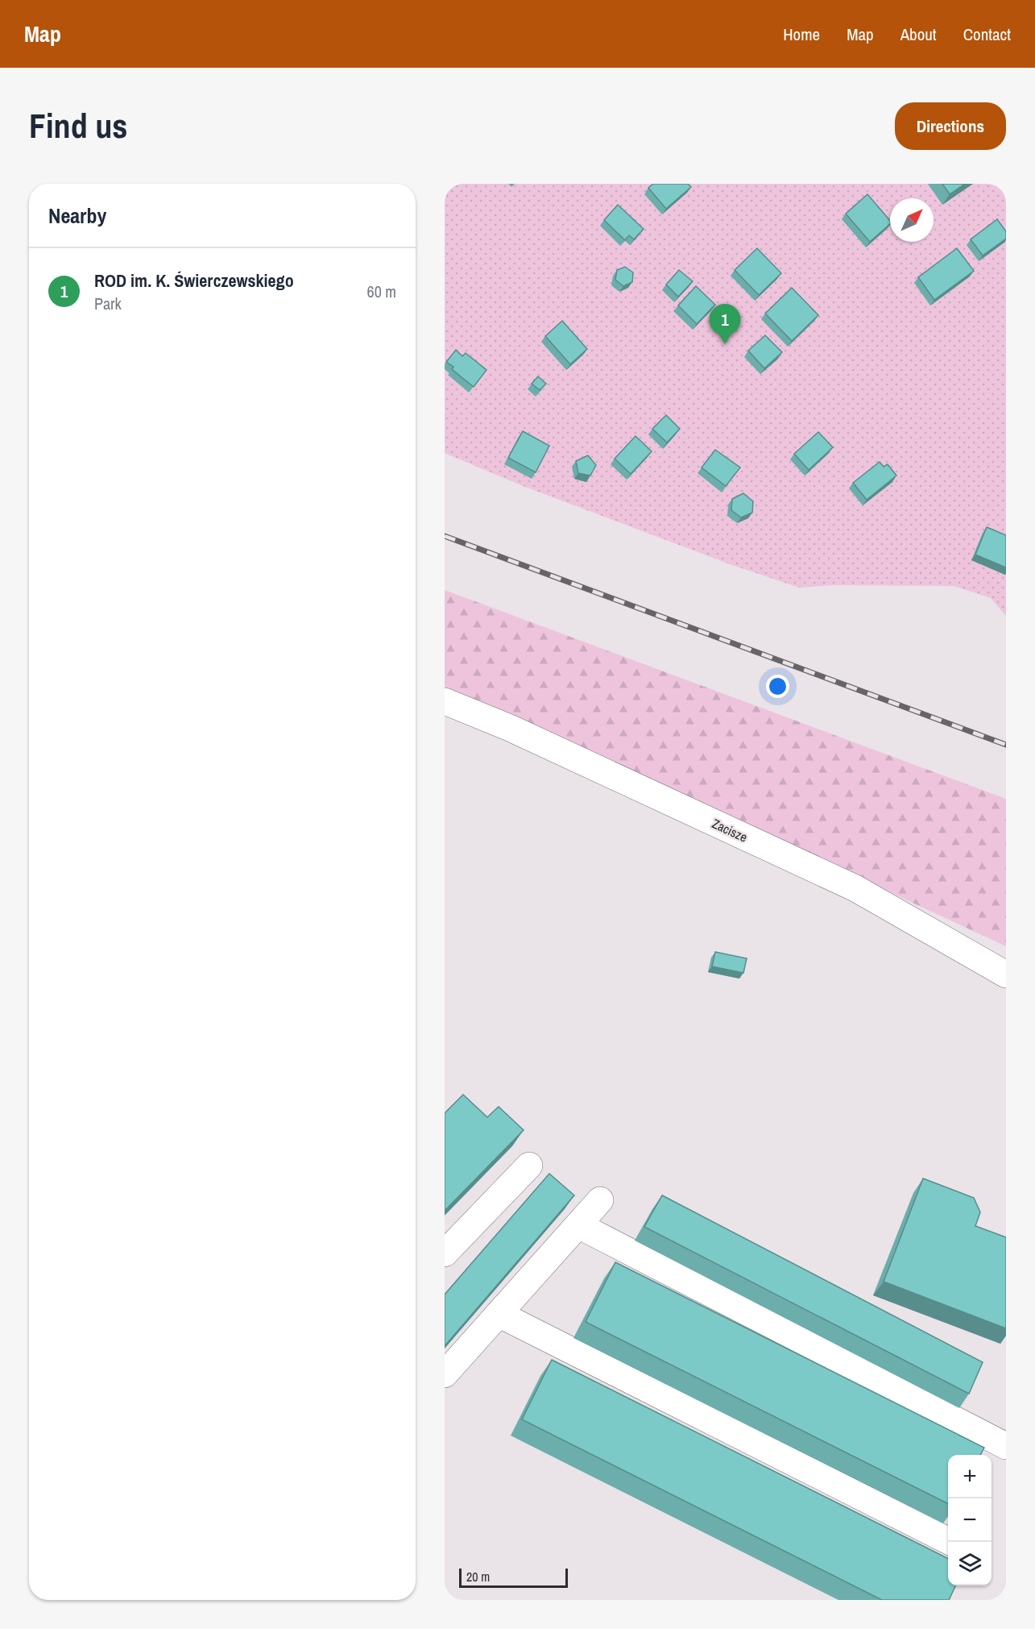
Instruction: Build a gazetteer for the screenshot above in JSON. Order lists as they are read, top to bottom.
{
  "streets": {
    "lane": ["Zacisze"]
  },
  "scale_bar": "20 m",
  "north": "top right",
  "page": {
    "header": "Map",
    "nav": [
      "Home",
      "Map",
      "About",
      "Contact"
    ],
    "buttons": "Directions",
    "title": "Find us",
    "heading": "Nearby",
    "list": [
      {
        "mark": "1",
        "name": "ROD im. K. Świerczewskiego",
        "note": "Park",
        "value": "60 m"
      }
    ],
    "pins": "1",
    "map_buttons": ["+", "−"],
    "scale": "20 m"
  }
}
